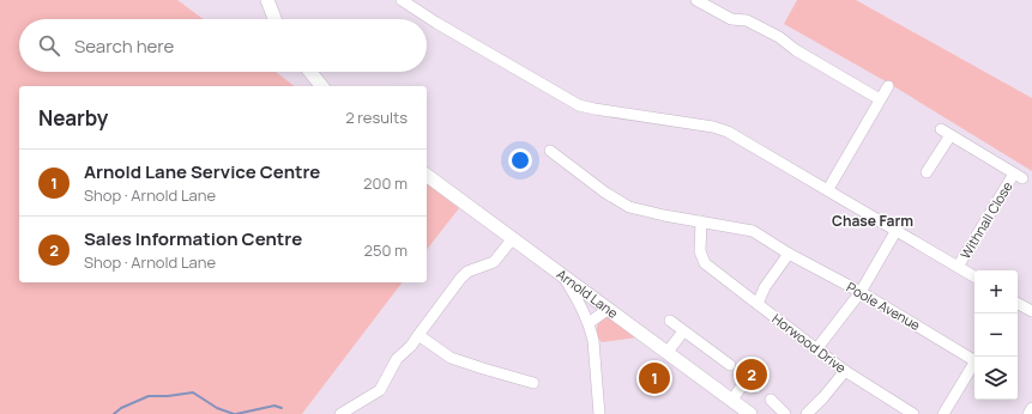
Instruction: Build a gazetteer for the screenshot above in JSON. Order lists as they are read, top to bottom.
{
  "streets": {
    "street": [
      "Withnall Close",
      "Arnold Lane",
      "Poole Avenue",
      "Horwood Drive"
    ]
  },
  "crossings": [
    ["Poole Avenue", "Horwood Drive"]
  ],
  "districts": ["Chase Farm"],
  "page": {
    "search": "Search here",
    "heading": ["Nearby", "2 results"],
    "list": [
      {
        "mark": "1",
        "name": "Arnold Lane Service Centre",
        "note": "Shop · Arnold Lane",
        "value": "200 m"
      },
      {
        "mark": "2",
        "name": "Sales Information Centre",
        "note": "Shop · Arnold Lane",
        "value": "250 m"
      }
    ],
    "map_buttons": ["+", "−"],
    "pins": ["2", "1"]
  }
}
